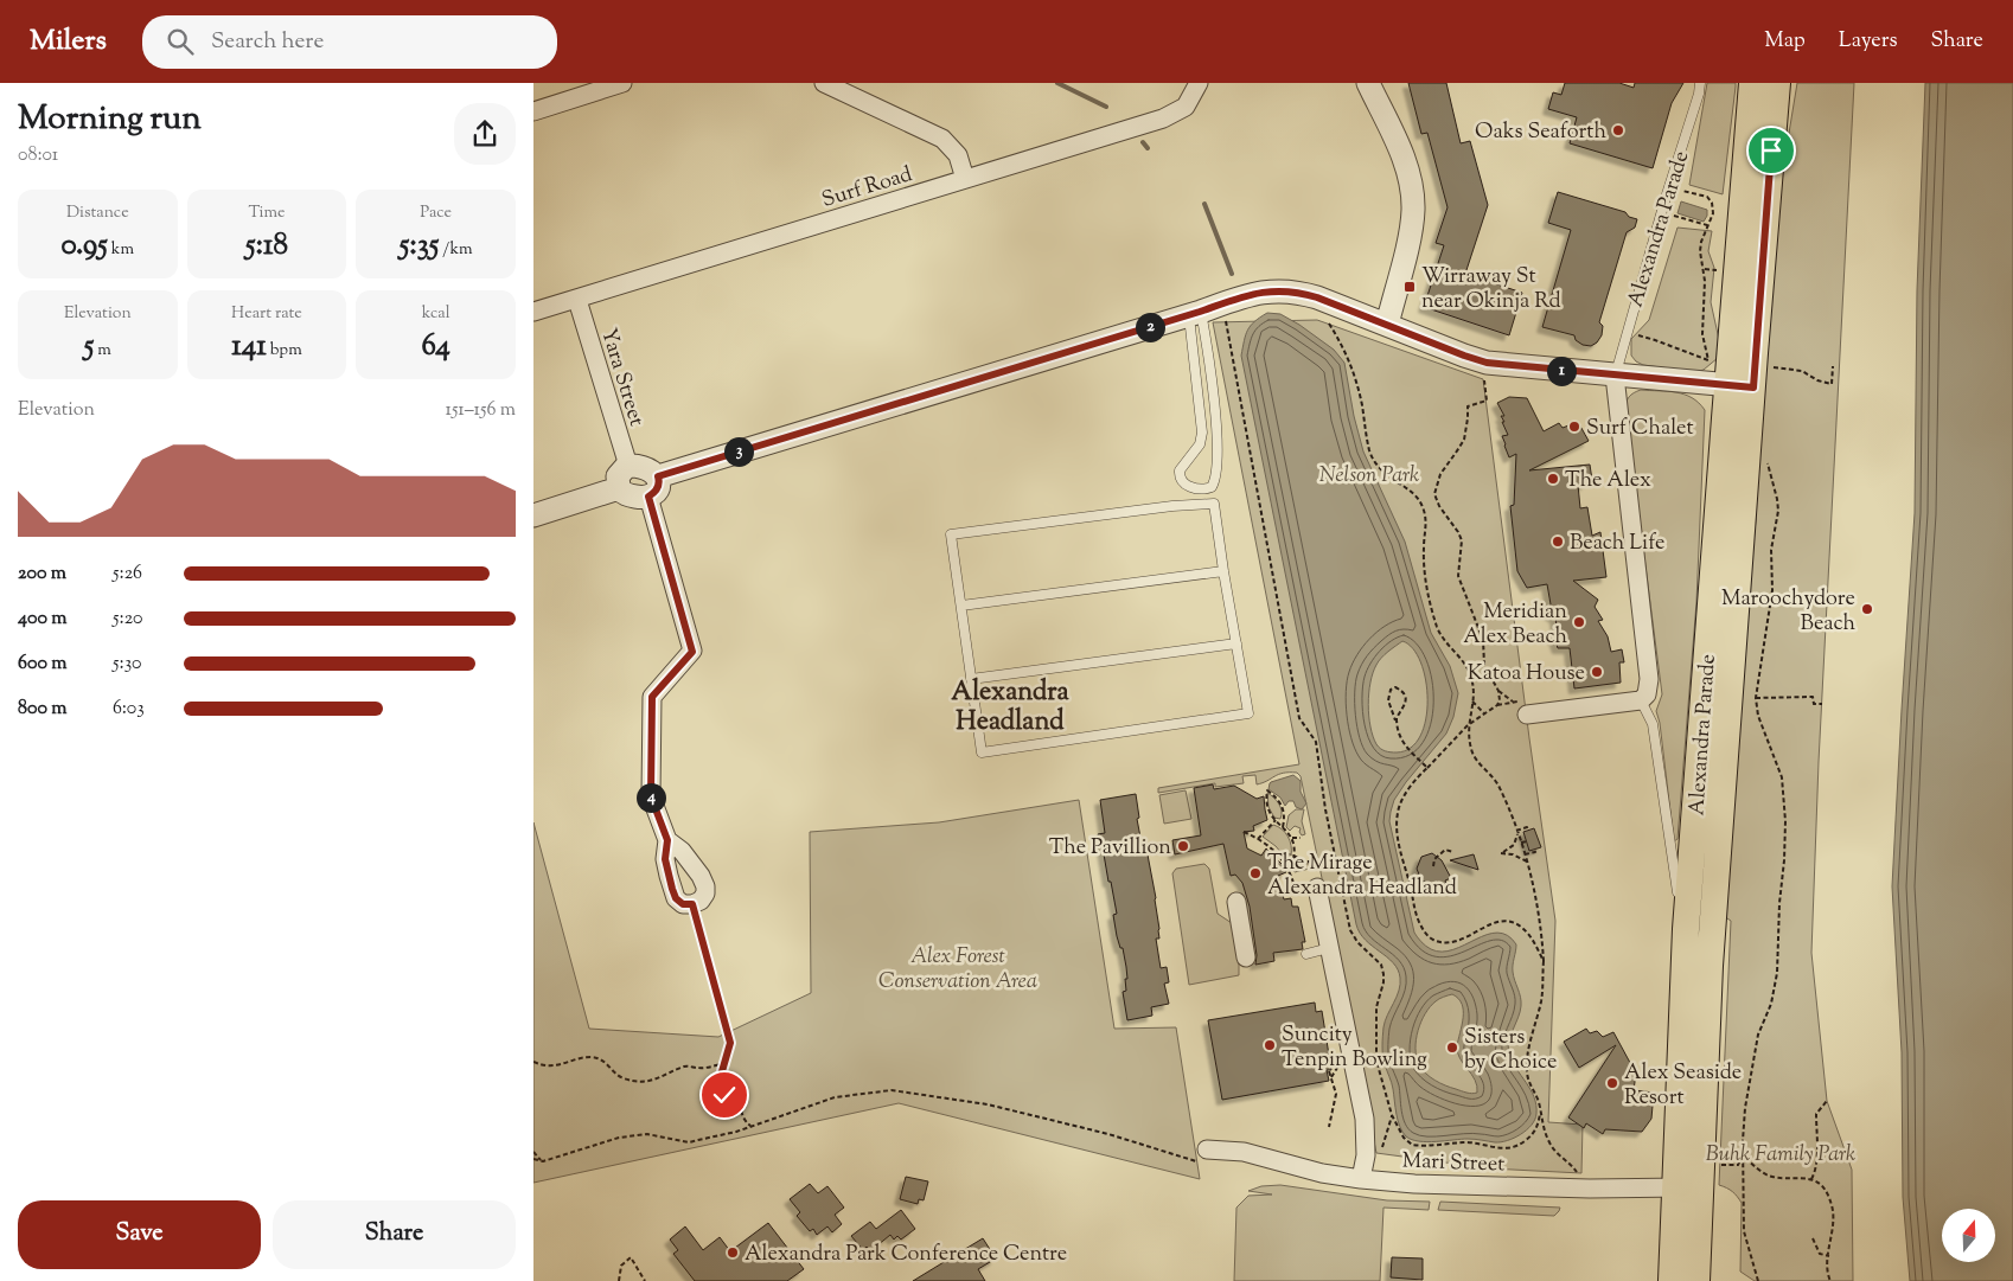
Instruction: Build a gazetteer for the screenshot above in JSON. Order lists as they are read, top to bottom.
{
  "streets": {
    "main road": ["Alexandra Parade"],
    "street": ["Surf Road", "Yara Street", "Mari Street"]
  },
  "crossings": [
    ["Surf Road", "Yara Street"],
    ["Alexandra Parade", "Mari Street"]
  ],
  "districts": ["Alexandra Headland"],
  "parks": ["Nelson Park", "Alex Forest Conservation Area", "Buhk Family Park"],
  "places": {
    "other": [
      "Oaks Seaforth",
      "Surf Chalet",
      "The Alex",
      "Beach Life",
      "Maroochydore Beach",
      "Meridian Alex Beach",
      "Katoa House",
      "The Pavillion",
      "The Mirage Alexandra Headland",
      "Suncity Tenpin Bowling",
      "Sisters by Choice",
      "Alex Seaside Resort",
      "Alexandra Park Conference Centre"
    ],
    "transit": ["Wirraway St near Okinja Rd"]
  },
  "north": "top",
  "page": {
    "header": "Milers",
    "search": "Search here",
    "nav": ["Map", "Layers", "Share"],
    "heading": ["Morning run", "08:01"],
    "stats": [
      ["Distance", "0.95 km"],
      ["Time", "5:18"],
      ["Pace", "5:35 /km"],
      ["Elevation", "5 m"],
      ["Heart rate", "141 bpm"],
      ["kcal", "64"]
    ],
    "pins": [
      "2",
      "1",
      "3",
      "4"
    ],
    "chart": ["Elevation", "151–156 m"],
    "list": [
      {
        "name": "200 m",
        "note": "5:26"
      },
      {
        "name": "400 m",
        "note": "5:20"
      },
      {
        "name": "600 m",
        "note": "5:30"
      },
      {
        "name": "800 m",
        "note": "6:03"
      }
    ],
    "buttons": ["Save", "Share"]
  }
}
